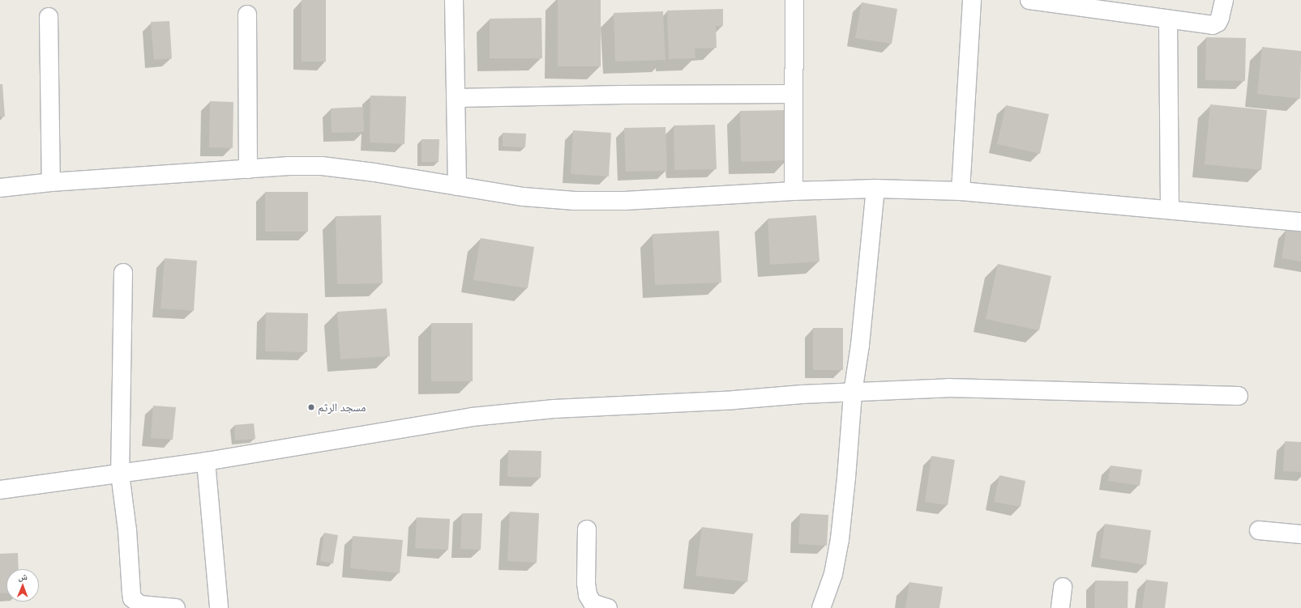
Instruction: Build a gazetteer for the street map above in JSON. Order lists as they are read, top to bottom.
{
  "places": ["مسجد الرثم"],
  "north": "top"
}
